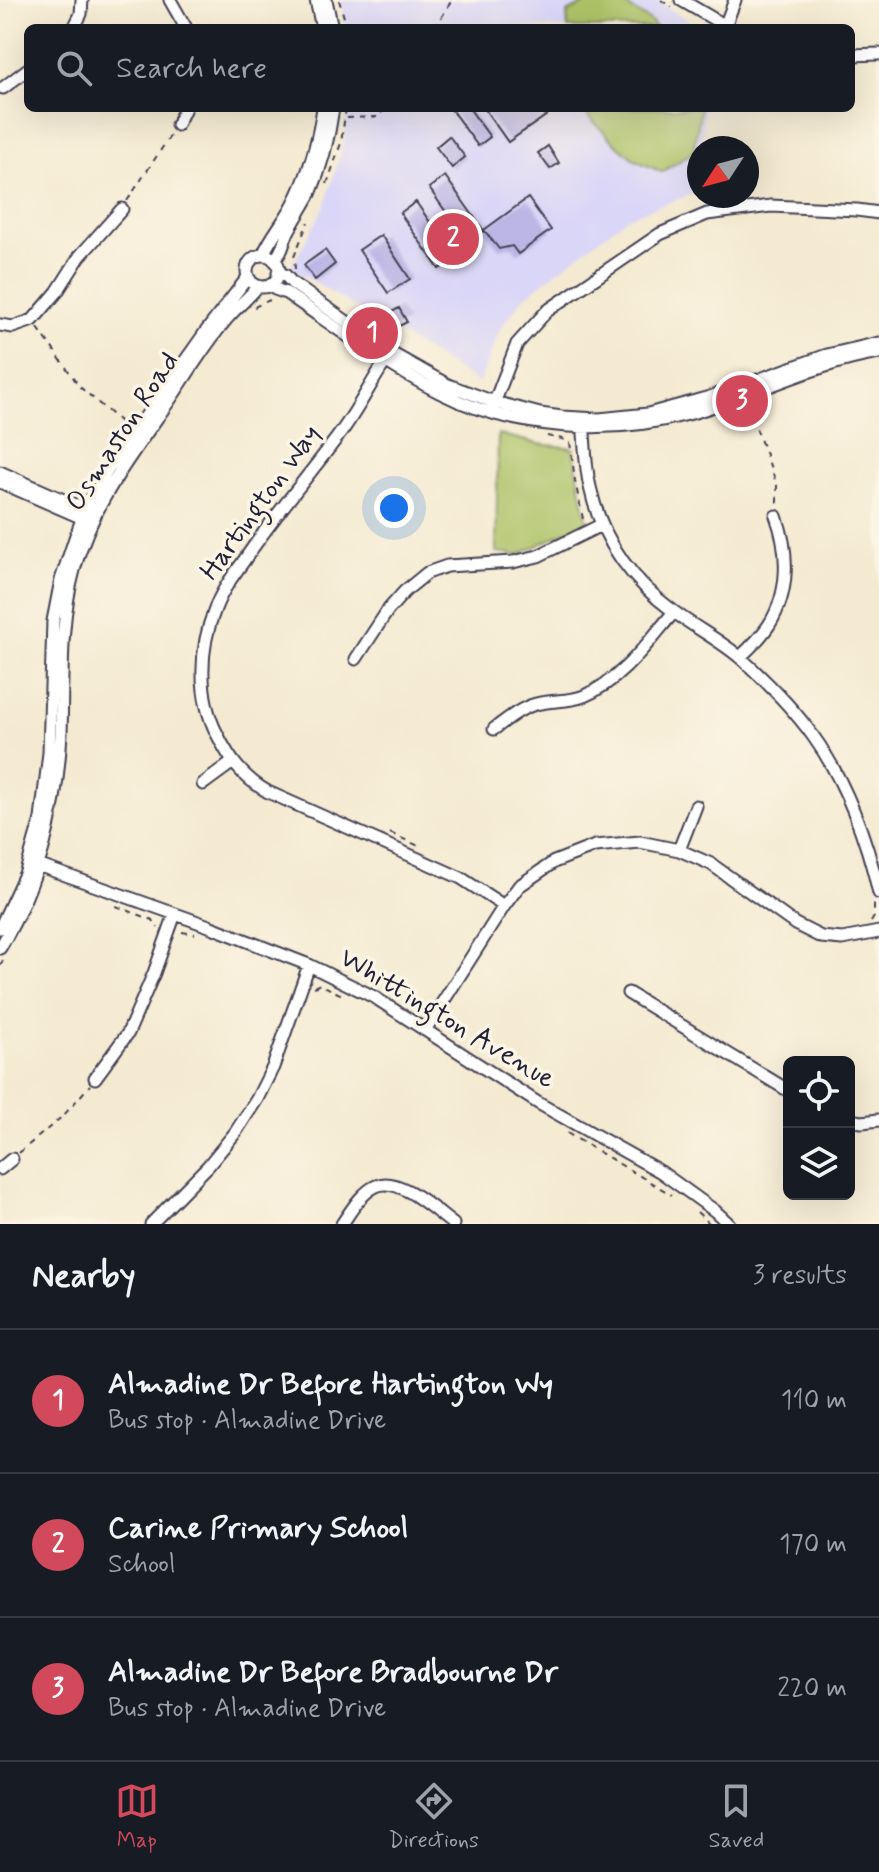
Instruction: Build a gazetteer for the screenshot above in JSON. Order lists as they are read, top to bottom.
{
  "streets": {
    "street": ["Osmaston Road", "Hartington Way", "Whittington Avenue"]
  },
  "crossings": [
    ["Osmaston Road", "Whittington Avenue"]
  ],
  "north": "bottom left",
  "page": {
    "search": "Search here",
    "pins": ["2", "1", "3"],
    "heading": ["Nearby", "3 results"],
    "list": [
      {
        "mark": "1",
        "name": "Almadine Dr Before Hartington Wy",
        "note": "Bus stop · Almadine Drive",
        "value": "110 m"
      },
      {
        "mark": "2",
        "name": "Carine Primary School",
        "note": "School",
        "value": "170 m"
      },
      {
        "mark": "3",
        "name": "Almadine Dr Before Bradbourne Dr",
        "note": "Bus stop · Almadine Drive",
        "value": "220 m"
      }
    ],
    "nav": ["Map", "Directions", "Saved"]
  }
}
